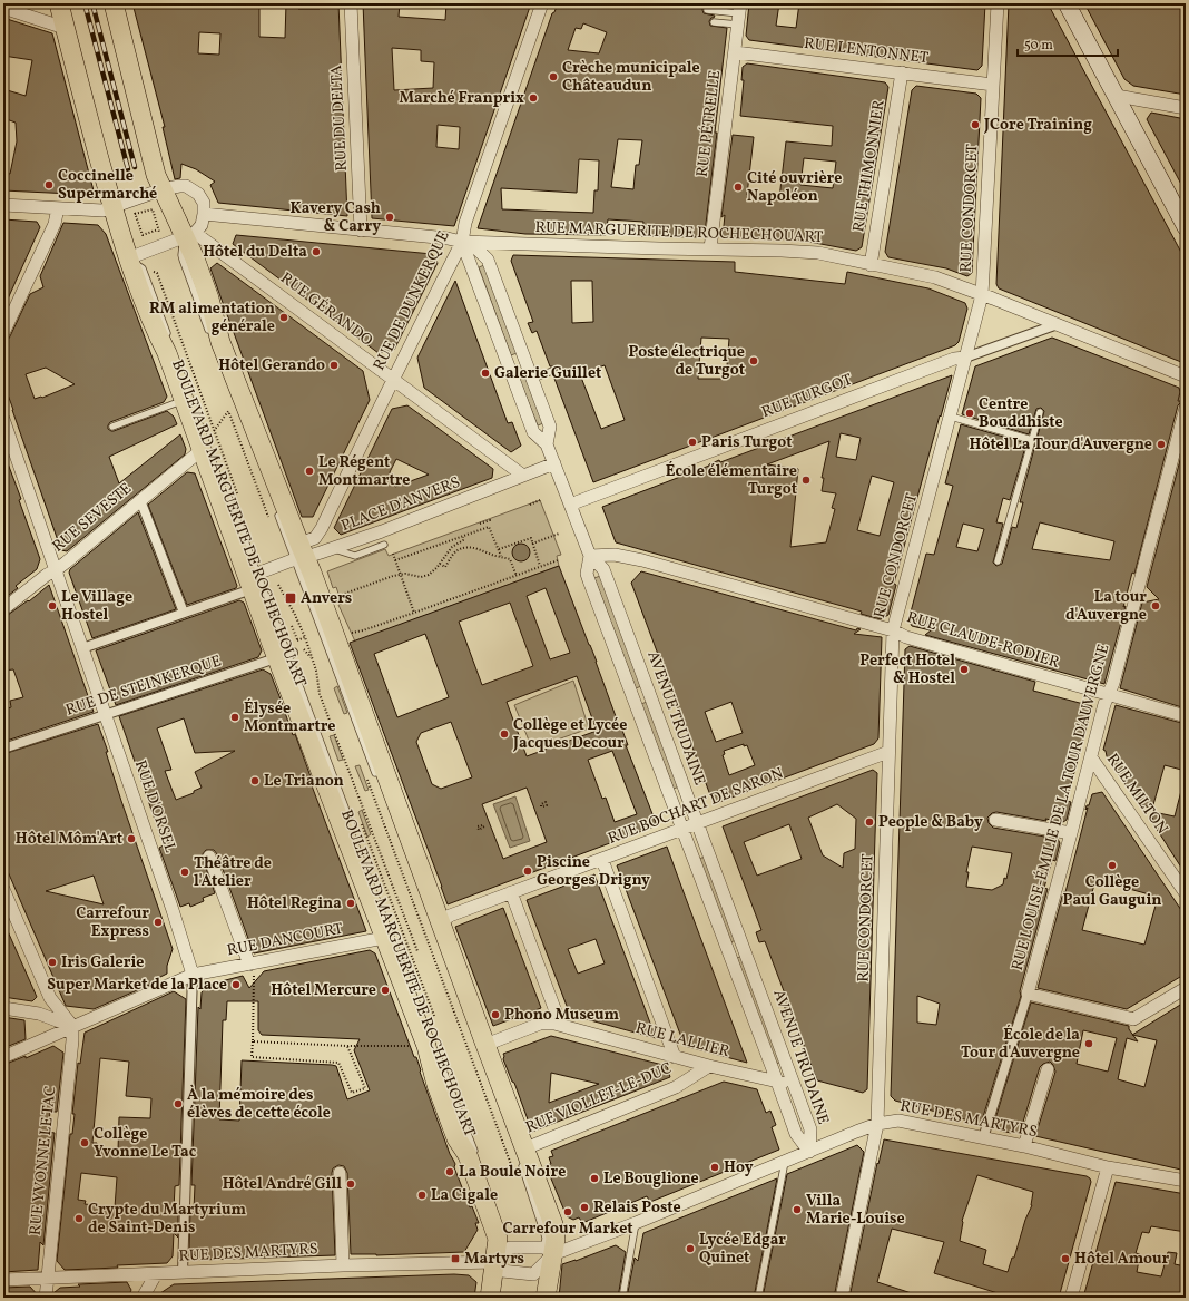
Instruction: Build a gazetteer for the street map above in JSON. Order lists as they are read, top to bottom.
{
  "streets": {
    "main road": ["BOULEVARD MARGUERITE DE ROCHECHOUART"],
    "street": [
      "RUE LENTONNET",
      "RUE DU DELTA",
      "RUE PÉTRELLE",
      "RUE THIMONNIER",
      "RUE CONDORCET",
      "RUE MARGUERITE DE ROCHECHOUART",
      "RUE DE DUNKERQUE",
      "RUE GÉRANDO",
      "RUE TURGOT",
      "PLACE D'ANVERS",
      "RUE SEVESTE",
      "RUE CLAUDE-RODIER",
      "RUE DE STEINKERQUE",
      "AVENUE TRUDAINE",
      "RUE MILTON",
      "RUE D'ORSEL",
      "RUE BOCHART DE SARON",
      "RUE LOUISE-ÉMILIE DE LA TOUR D'AUVERGNE",
      "RUE DANCOURT",
      "RUE LALLIER",
      "RUE VIOLLET-LE-DUC",
      "RUE DES MARTYRS",
      "RUE YVONNE LE TAC"
    ]
  },
  "crossings": [
    ["RUE LENTONNET", "RUE PÉTRELLE"],
    ["RUE LENTONNET", "RUE THIMONNIER"],
    ["RUE LENTONNET", "RUE CONDORCET"],
    ["RUE DU DELTA", "RUE MARGUERITE DE ROCHECHOUART"],
    ["RUE PÉTRELLE", "RUE MARGUERITE DE ROCHECHOUART"],
    ["RUE THIMONNIER", "RUE MARGUERITE DE ROCHECHOUART"],
    ["RUE CONDORCET", "RUE MARGUERITE DE ROCHECHOUART"],
    ["RUE CONDORCET", "RUE TURGOT"],
    ["RUE CONDORCET", "RUE CLAUDE-RODIER"],
    ["RUE CONDORCET", "RUE BOCHART DE SARON"],
    ["RUE CONDORCET", "RUE DES MARTYRS"],
    ["RUE MARGUERITE DE ROCHECHOUART", "RUE DE DUNKERQUE"],
    ["RUE MARGUERITE DE ROCHECHOUART", "RUE TURGOT"],
    ["RUE MARGUERITE DE ROCHECHOUART", "AVENUE TRUDAINE"],
    ["RUE DE DUNKERQUE", "RUE GÉRANDO"],
    ["RUE DE DUNKERQUE", "AVENUE TRUDAINE"],
    ["RUE GÉRANDO", "PLACE D'ANVERS"],
    ["RUE TURGOT", "AVENUE TRUDAINE"],
    ["PLACE D'ANVERS", "AVENUE TRUDAINE"],
    ["RUE SEVESTE", "BOULEVARD MARGUERITE DE ROCHECHOUART"],
    ["RUE SEVESTE", "RUE D'ORSEL"],
    ["BOULEVARD MARGUERITE DE ROCHECHOUART", "RUE DE STEINKERQUE"],
    ["BOULEVARD MARGUERITE DE ROCHECHOUART", "RUE DANCOURT"],
    ["BOULEVARD MARGUERITE DE ROCHECHOUART", "RUE DES MARTYRS"],
    ["RUE CLAUDE-RODIER", "AVENUE TRUDAINE"],
    ["RUE CLAUDE-RODIER", "RUE LOUISE-ÉMILIE DE LA TOUR D'AUVERGNE"],
    ["RUE DE STEINKERQUE", "RUE D'ORSEL"],
    ["AVENUE TRUDAINE", "RUE BOCHART DE SARON"],
    ["AVENUE TRUDAINE", "RUE LALLIER"],
    ["AVENUE TRUDAINE", "RUE DES MARTYRS"],
    ["RUE MILTON", "RUE LOUISE-ÉMILIE DE LA TOUR D'AUVERGNE"],
    ["RUE D'ORSEL", "RUE DANCOURT"],
    ["RUE D'ORSEL", "RUE DES MARTYRS"],
    ["RUE LOUISE-ÉMILIE DE LA TOUR D'AUVERGNE", "RUE DES MARTYRS"],
    ["RUE DANCOURT", "RUE YVONNE LE TAC"],
    ["RUE LALLIER", "RUE VIOLLET-LE-DUC"],
    ["RUE DES MARTYRS", "RUE YVONNE LE TAC"]
  ],
  "places": {
    "other": [
      "Crèche municipale Châteaudun",
      "Marché Franprix",
      "JCore Training",
      "Coccinelle Supermarché",
      "Cité ouvrière Napoléon",
      "Kavery Cash & Carry",
      "Hôtel du Delta",
      "RM alimentation générale",
      "Poste électrique de Turgot",
      "Hôtel Gerando",
      "Galerie Guillet",
      "Centre Bouddhiste",
      "Paris Turgot",
      "Hôtel La Tour d'Auvergne",
      "Le Régent Montmartre",
      "École élémentaire Turgot",
      "Le Village Hostel",
      "La tour d'Auvergne",
      "Perfect Hotel & Hostel",
      "Élysée Montmartre",
      "Collège et Lycée Jacques Decour",
      "Le Trianon",
      "People & Baby",
      "Hôtel Môm'Art",
      "Collège Paul Gauguin",
      "Piscine Georges Drigny",
      "Théâtre de l'Atelier",
      "Hôtel Regina",
      "Carrefour Express",
      "Iris Galerie",
      "Super Market de la Place",
      "Hôtel Mercure",
      "Phono Museum",
      "École de la Tour d'Auvergne",
      "À la mémoire des élèves de cette école",
      "Collège Yvonne Le Tac",
      "Hoy",
      "La Boule Noire",
      "Le Bouglione",
      "Hôtel André Gill",
      "La Cigale",
      "Relais Poste",
      "Villa Marie-Louise",
      "Carrefour Market",
      "Crypte du Martyrium de Saint-Denis",
      "Lycée Edgar Quinet",
      "Hôtel Amour"
    ],
    "transit": ["Anvers", "Martyrs"]
  },
  "scale_bar": "50 m"
}
